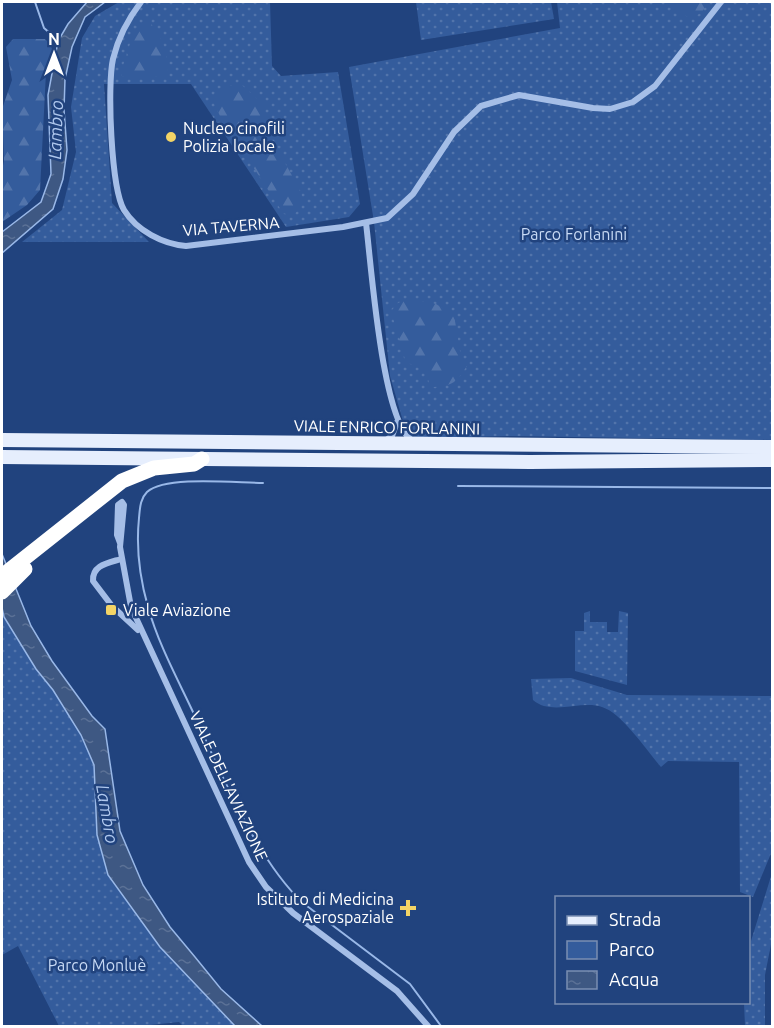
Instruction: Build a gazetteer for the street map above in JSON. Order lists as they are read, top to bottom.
{
  "streets": {
    "main road": ["VIALE ENRICO FORLANINI"],
    "street": ["VIA TAVERNA", "VIALE DELL'AVIAZIONE"]
  },
  "water": ["Lambro"],
  "parks": ["Parco Forlanini", "Parco Monluè"],
  "places": {
    "other": ["Nucleo cinofili Polizia locale"],
    "transit": ["Viale Aviazione"],
    "health": ["Istituto di Medicina Aerospaziale"]
  },
  "legend": ["Strada", "Parco", "Acqua"],
  "north": "top"
}
